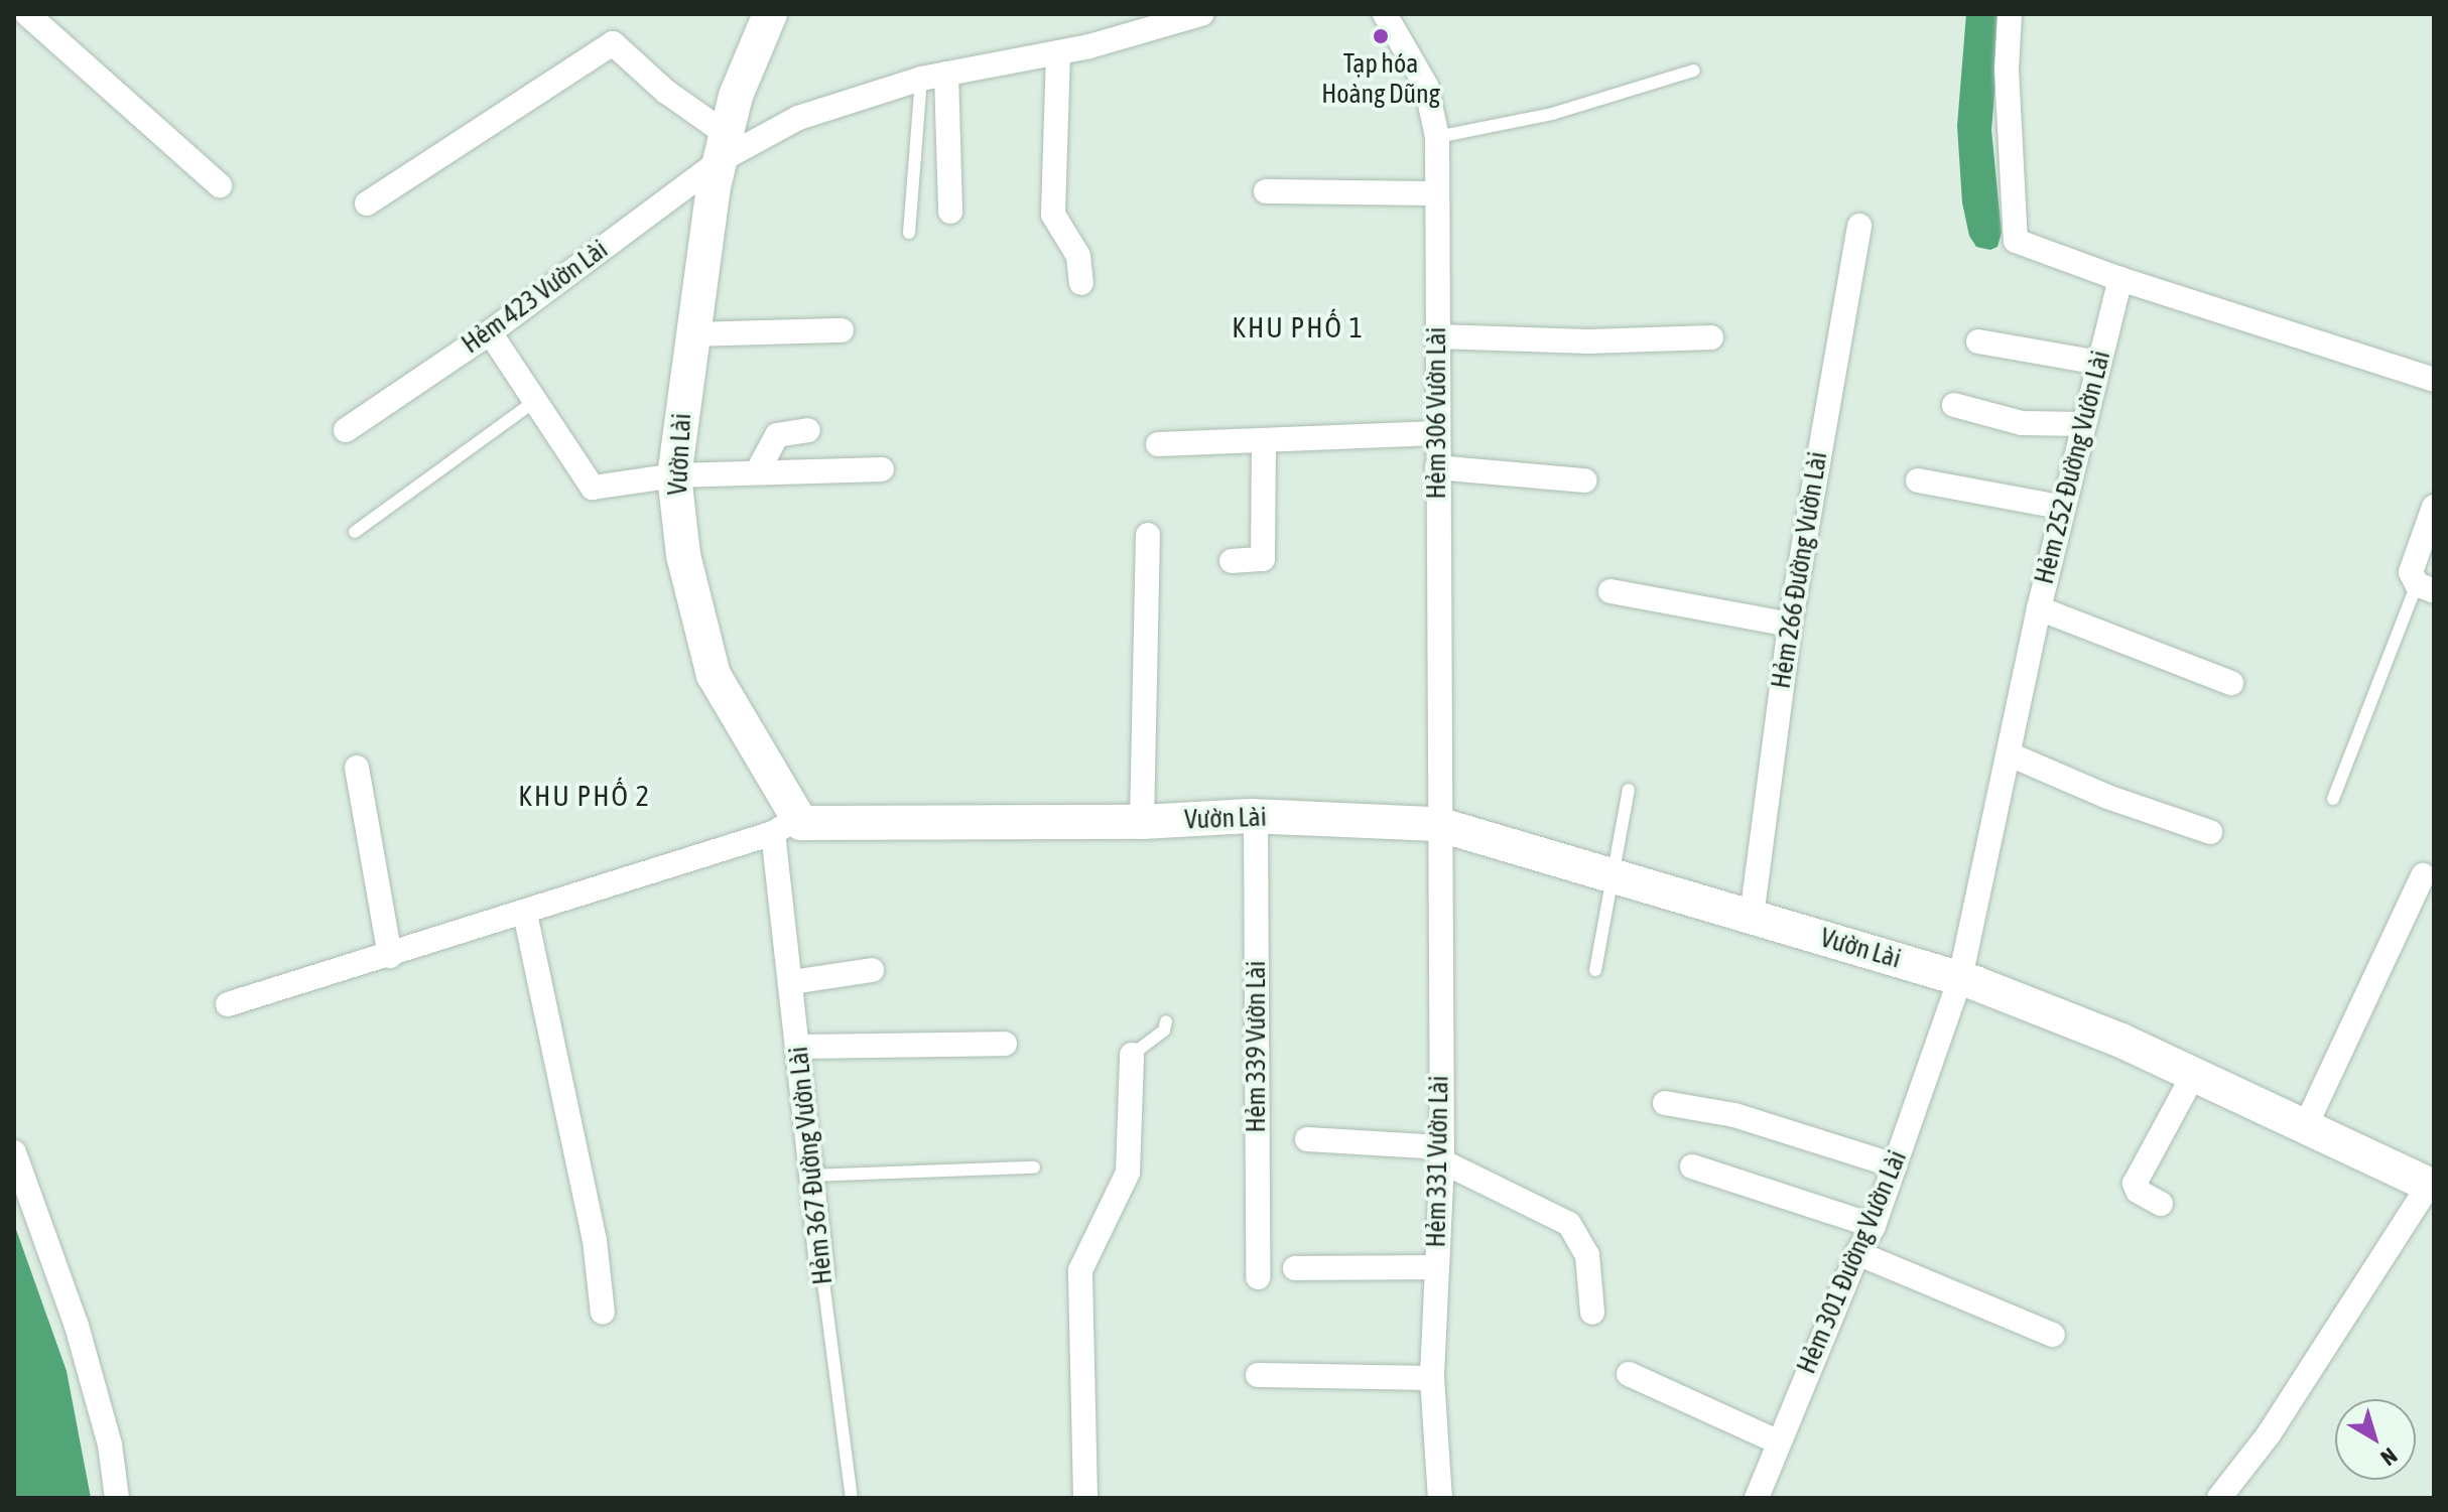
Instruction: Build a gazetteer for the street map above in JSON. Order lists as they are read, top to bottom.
{
  "streets": {
    "main road": ["Vườn Lài"],
    "street": [
      "Hẻm 423 Vườn Lài",
      "Hẻm 306 Vườn Lài",
      "Hẻm 252 Đường Vườn Lài",
      "Hẻm 266 Đường Vườn Lài",
      "Hẻm 339 Vườn Lài",
      "Hẻm 331 Vườn Lài",
      "Hẻm 367 Đường Vườn Lài",
      "Hẻm 301 Đường Vườn Lài"
    ]
  },
  "crossings": [
    ["Hẻm 423 Vườn Lài", "Vườn Lài"],
    ["Hẻm 306 Vườn Lài", "Vườn Lài"],
    ["Hẻm 306 Vườn Lài", "Hẻm 331 Vườn Lài"],
    ["Vườn Lài", "Hẻm 252 Đường Vườn Lài"],
    ["Vườn Lài", "Hẻm 266 Đường Vườn Lài"],
    ["Vườn Lài", "Hẻm 339 Vườn Lài"],
    ["Vườn Lài", "Hẻm 331 Vườn Lài"],
    ["Vườn Lài", "Hẻm 367 Đường Vườn Lài"],
    ["Vườn Lài", "Hẻm 301 Đường Vườn Lài"],
    ["Hẻm 252 Đường Vườn Lài", "Hẻm 301 Đường Vườn Lài"]
  ],
  "districts": ["KHU PHỐ 1", "KHU PHỐ 2"],
  "places": ["Tạp hóa Hoàng Dũng"],
  "north": "bottom right"
}
